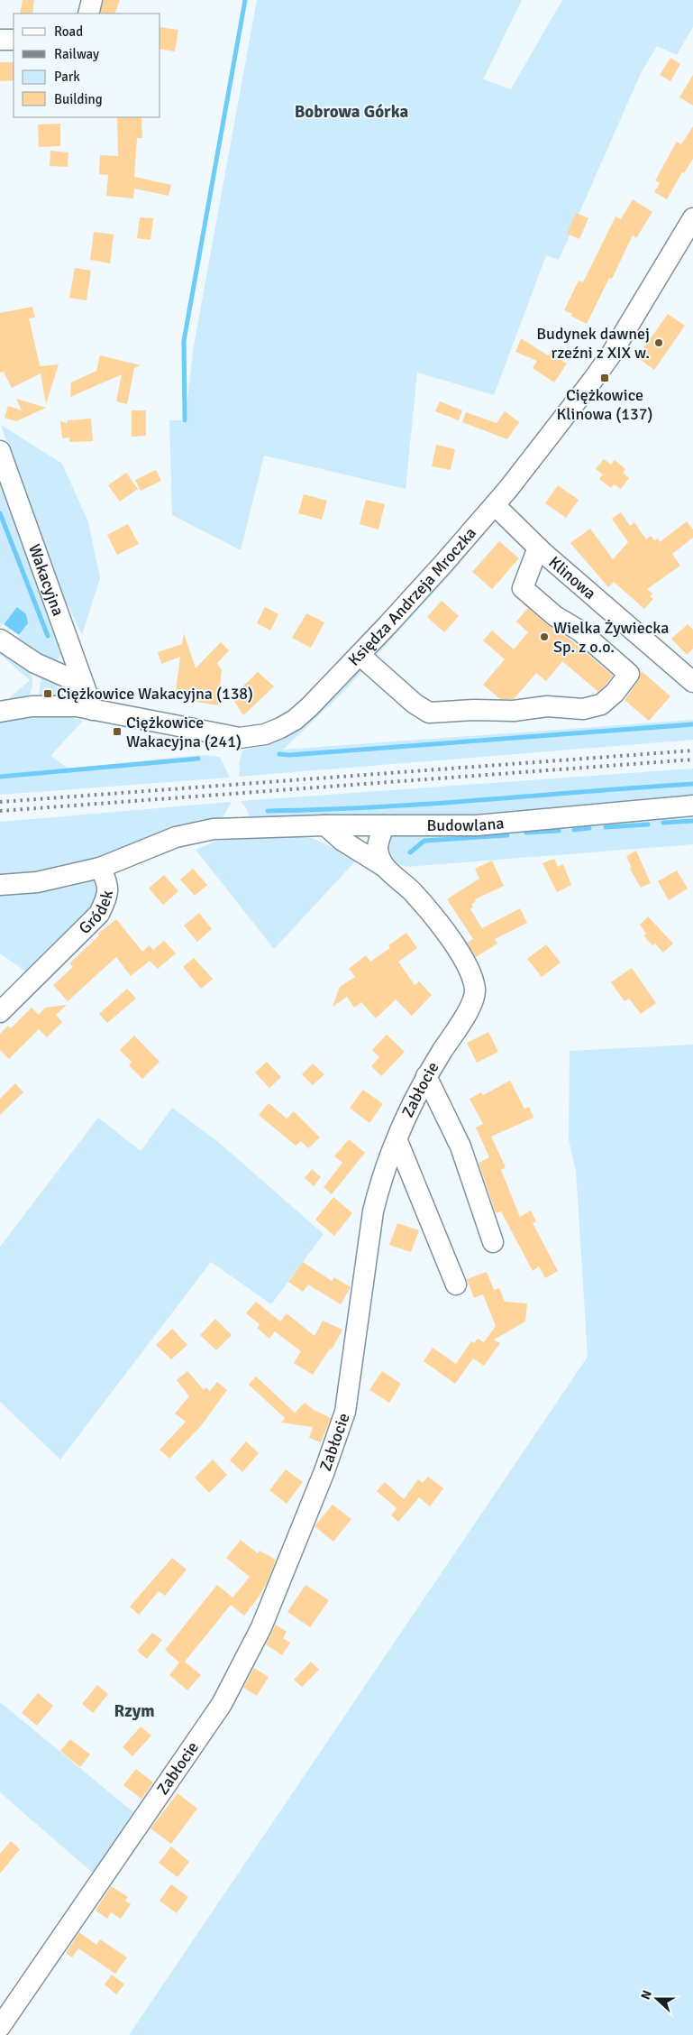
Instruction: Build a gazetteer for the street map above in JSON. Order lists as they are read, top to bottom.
{
  "streets": {
    "street": [
      "Klinowa",
      "Wakacyjna",
      "Księdza Andrzeja Mroczka",
      "Budowlana",
      "Gródek",
      "Zabłocie"
    ]
  },
  "crossings": [
    ["Klinowa", "Księdza Andrzeja Mroczka"],
    ["Wakacyjna", "Księdza Andrzeja Mroczka"],
    ["Budowlana", "Gródek"],
    ["Budowlana", "Zabłocie"]
  ],
  "districts": ["Bobrowa Górka", "Rzym"],
  "places": {
    "other": ["Budynek dawnej rzeźni z XIX w.", "Wielka Żywiecka Sp. z o.o."],
    "transit": ["Ciężkowice Klinowa (137)", "Ciężkowice Wakacyjna (138)", "Ciężkowice Wakacyjna (241)"]
  },
  "legend": [
    "Road",
    "Railway",
    "Park",
    "Building"
  ],
  "north": "left"
}
